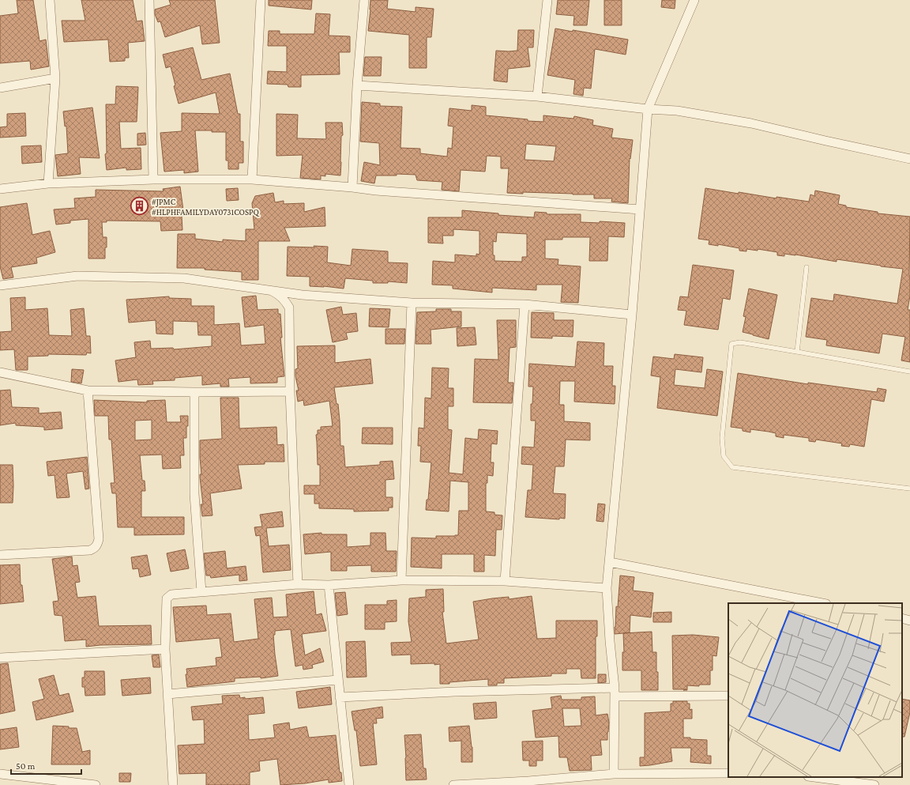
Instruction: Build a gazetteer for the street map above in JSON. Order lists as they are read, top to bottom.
{
  "places": {
    "building": ["#JPMC #HLPHFAMILYDAY0731COSPQ"]
  },
  "scale_bar": "50 m"
}
